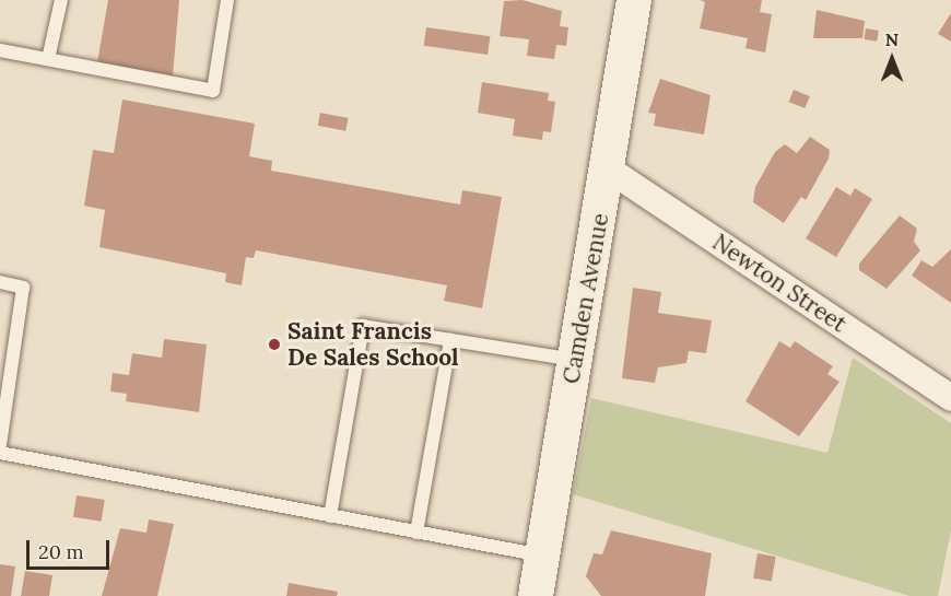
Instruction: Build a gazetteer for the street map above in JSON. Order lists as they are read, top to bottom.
{
  "streets": {
    "street": ["Newton Street", "Camden Avenue"]
  },
  "crossings": [
    ["Newton Street", "Camden Avenue"]
  ],
  "places": ["Saint Francis De Sales School"],
  "scale_bar": "20 m",
  "north": "top"
}
